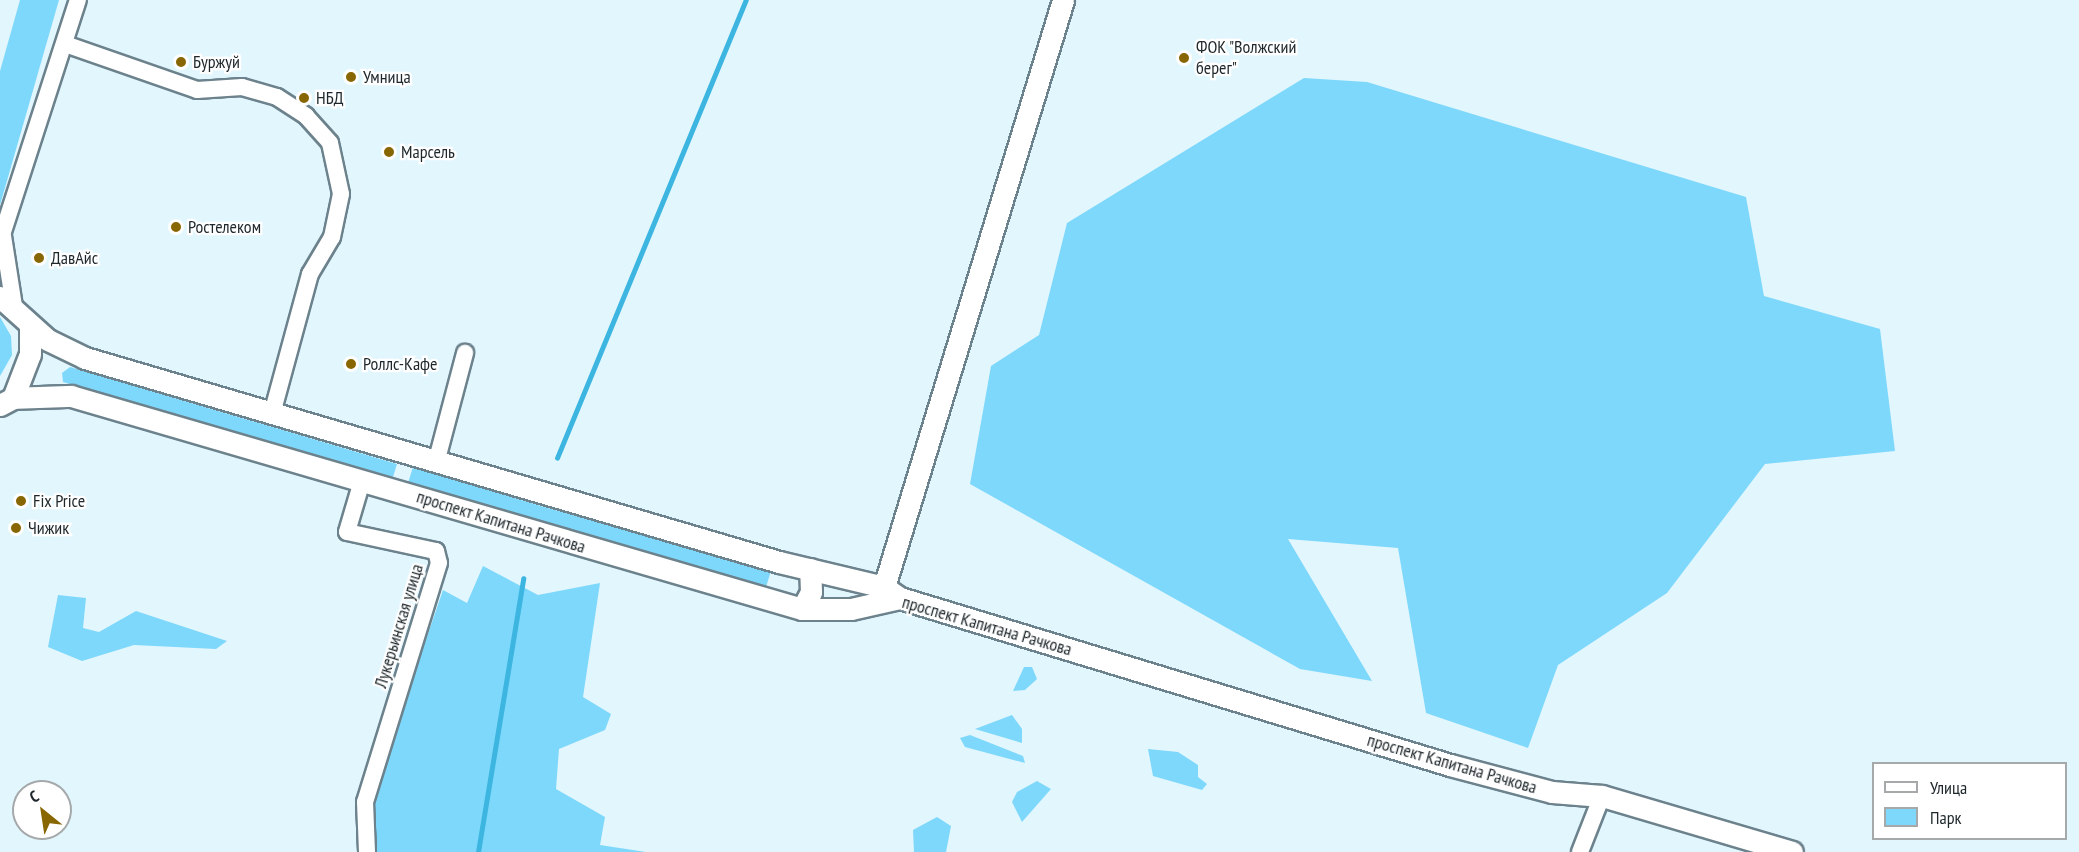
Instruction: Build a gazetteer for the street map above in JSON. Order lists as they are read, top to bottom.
{
  "streets": {
    "street": ["проспект Капитана Рачкова", "Лукерьинская улица"]
  },
  "crossings": [
    ["проспект Капитана Рачкова", "Лукерьинская улица"]
  ],
  "places": [
    "ФОК \"Волжский берег\"",
    "Буржуй",
    "Умница",
    "НБД",
    "Марсель",
    "Ростелеком",
    "ДавАйс",
    "Роллс-Кафе",
    "Fix Price",
    "Чижик"
  ],
  "legend": ["Улица", "Парк"],
  "north": "top left"
}
